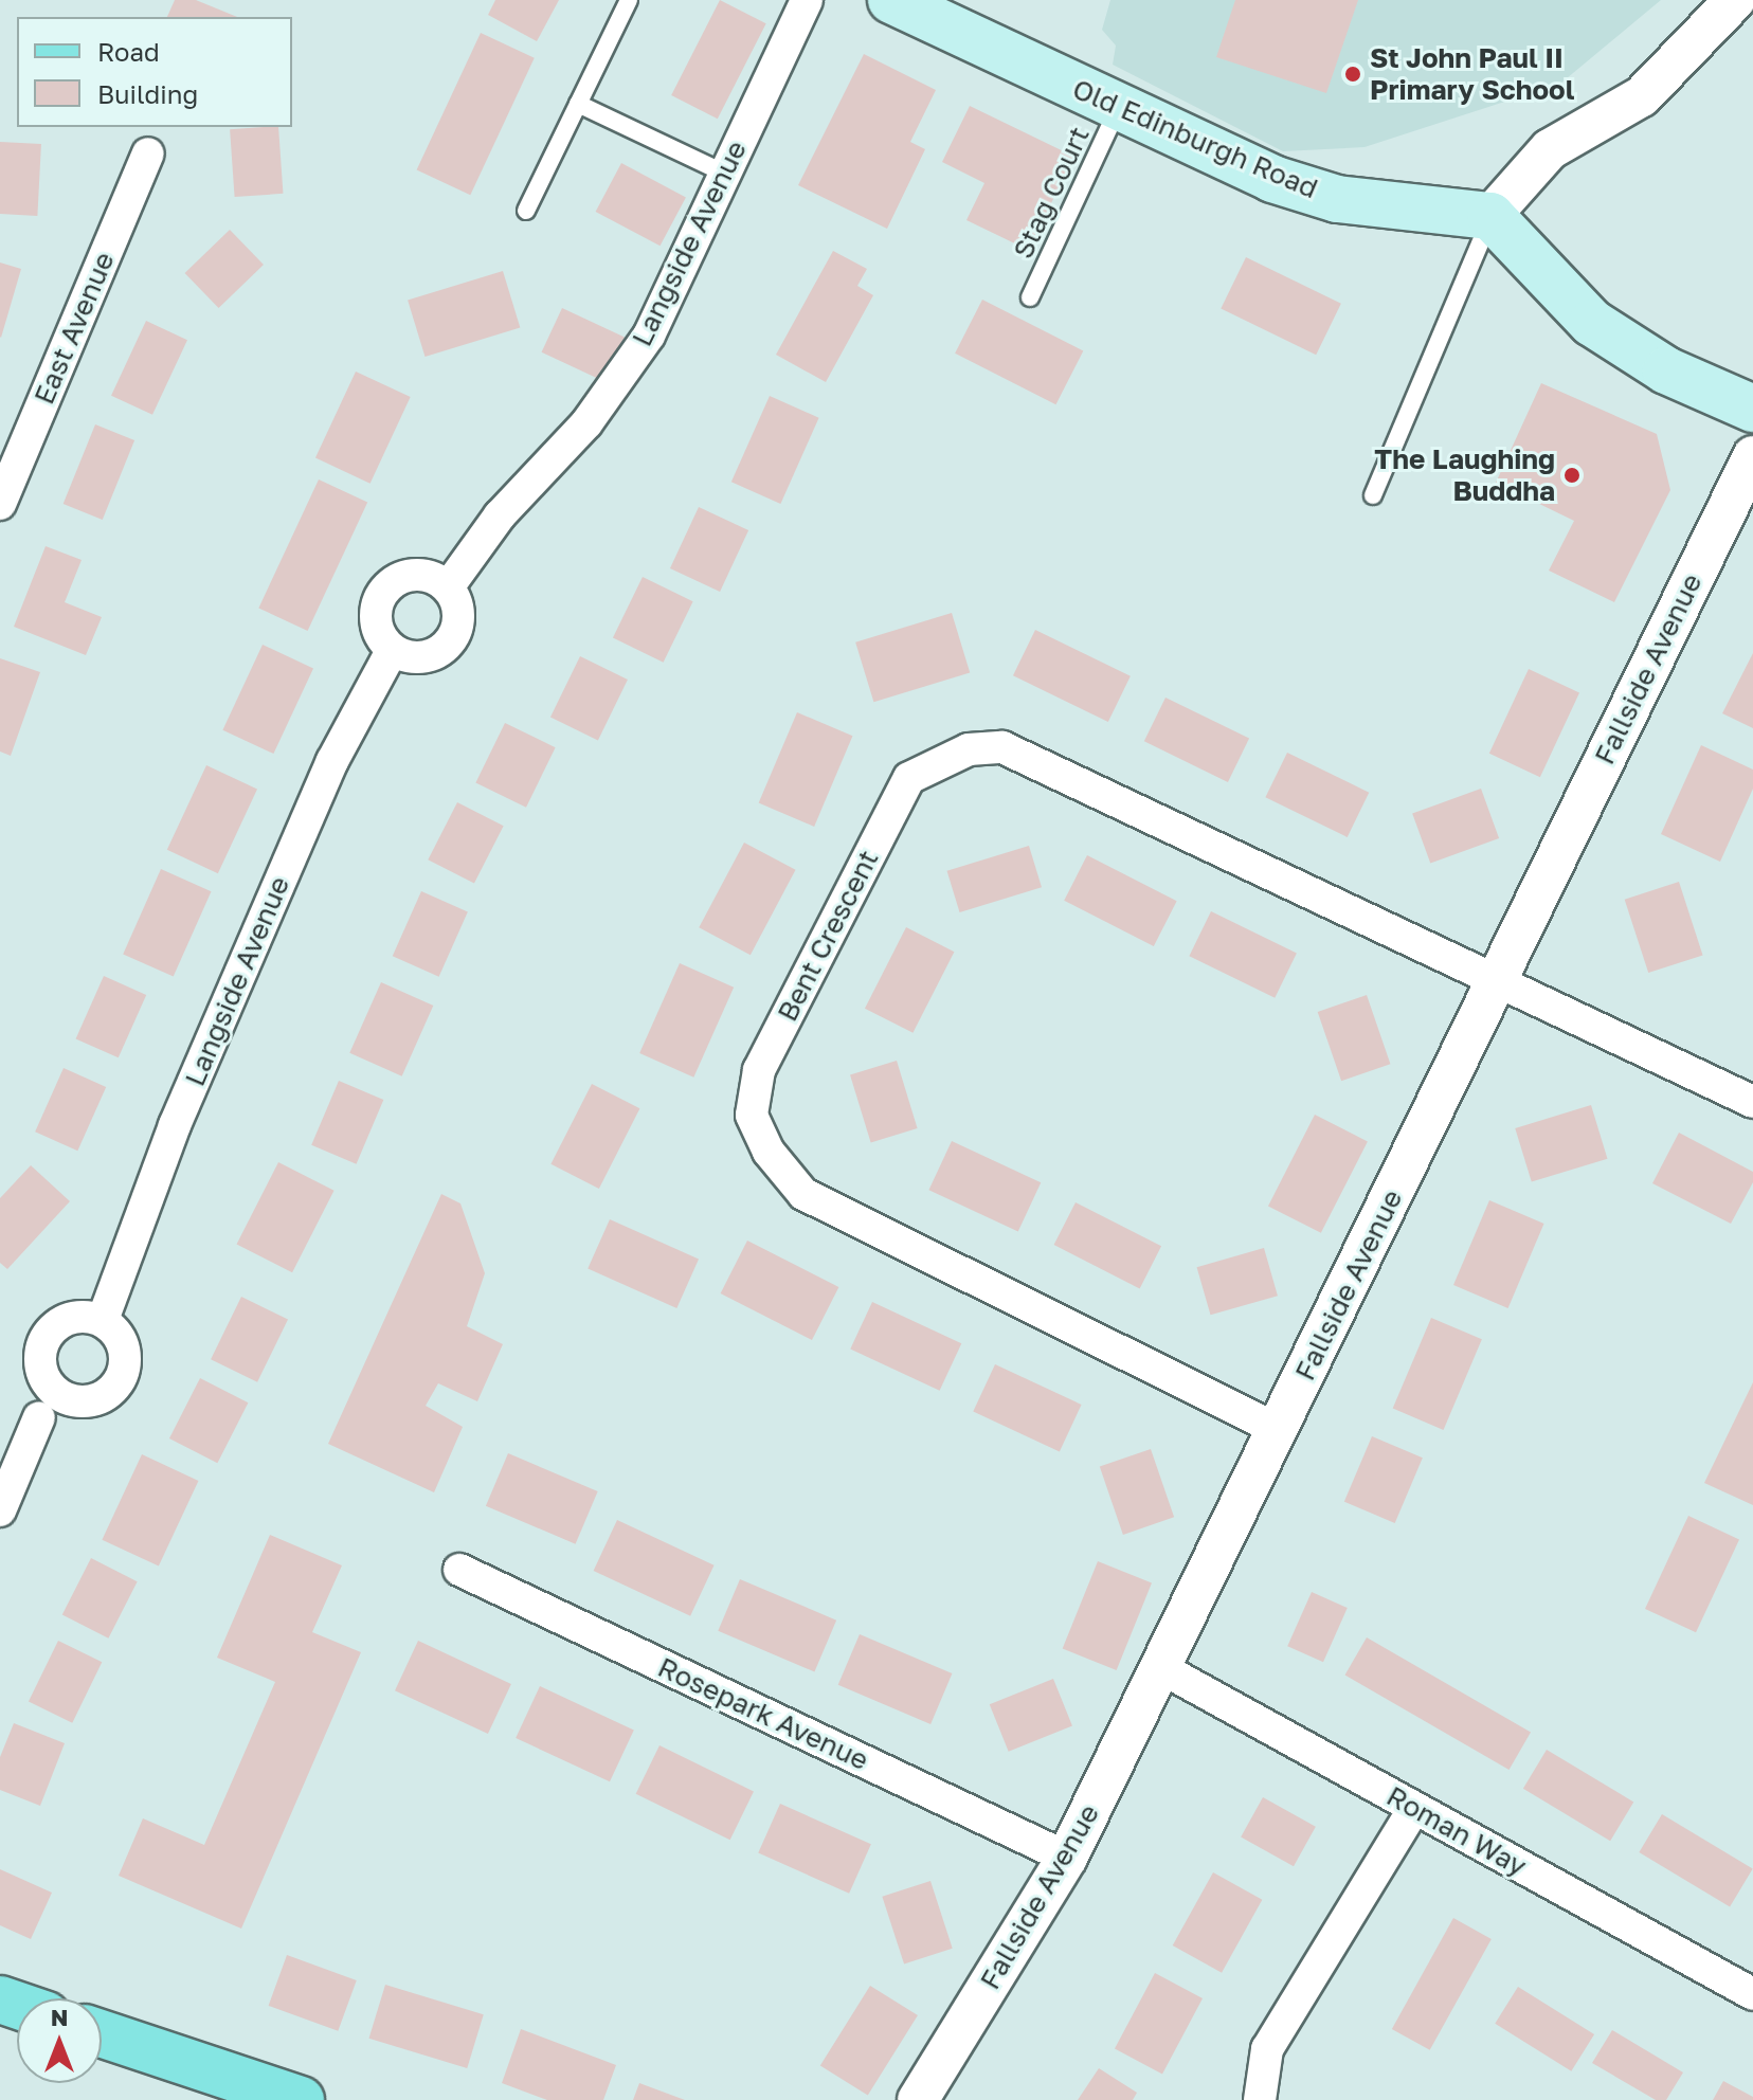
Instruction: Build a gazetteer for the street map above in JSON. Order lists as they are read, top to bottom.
{
  "streets": {
    "main road": ["Old Edinburgh Road"],
    "street": [
      "Langside Avenue",
      "East Avenue",
      "Fallside Avenue",
      "Bent Crescent",
      "Rosepark Avenue",
      "Roman Way"
    ],
    "lane": ["Stag Court"]
  },
  "crossings": [
    ["Old Edinburgh Road", "Stag Court"],
    ["Fallside Avenue", "Bent Crescent"],
    ["Fallside Avenue", "Rosepark Avenue"],
    ["Fallside Avenue", "Roman Way"]
  ],
  "places": ["St John Paul II Primary School", "The Laughing Buddha"],
  "legend": ["Road", "Building"],
  "north": "top"
}
